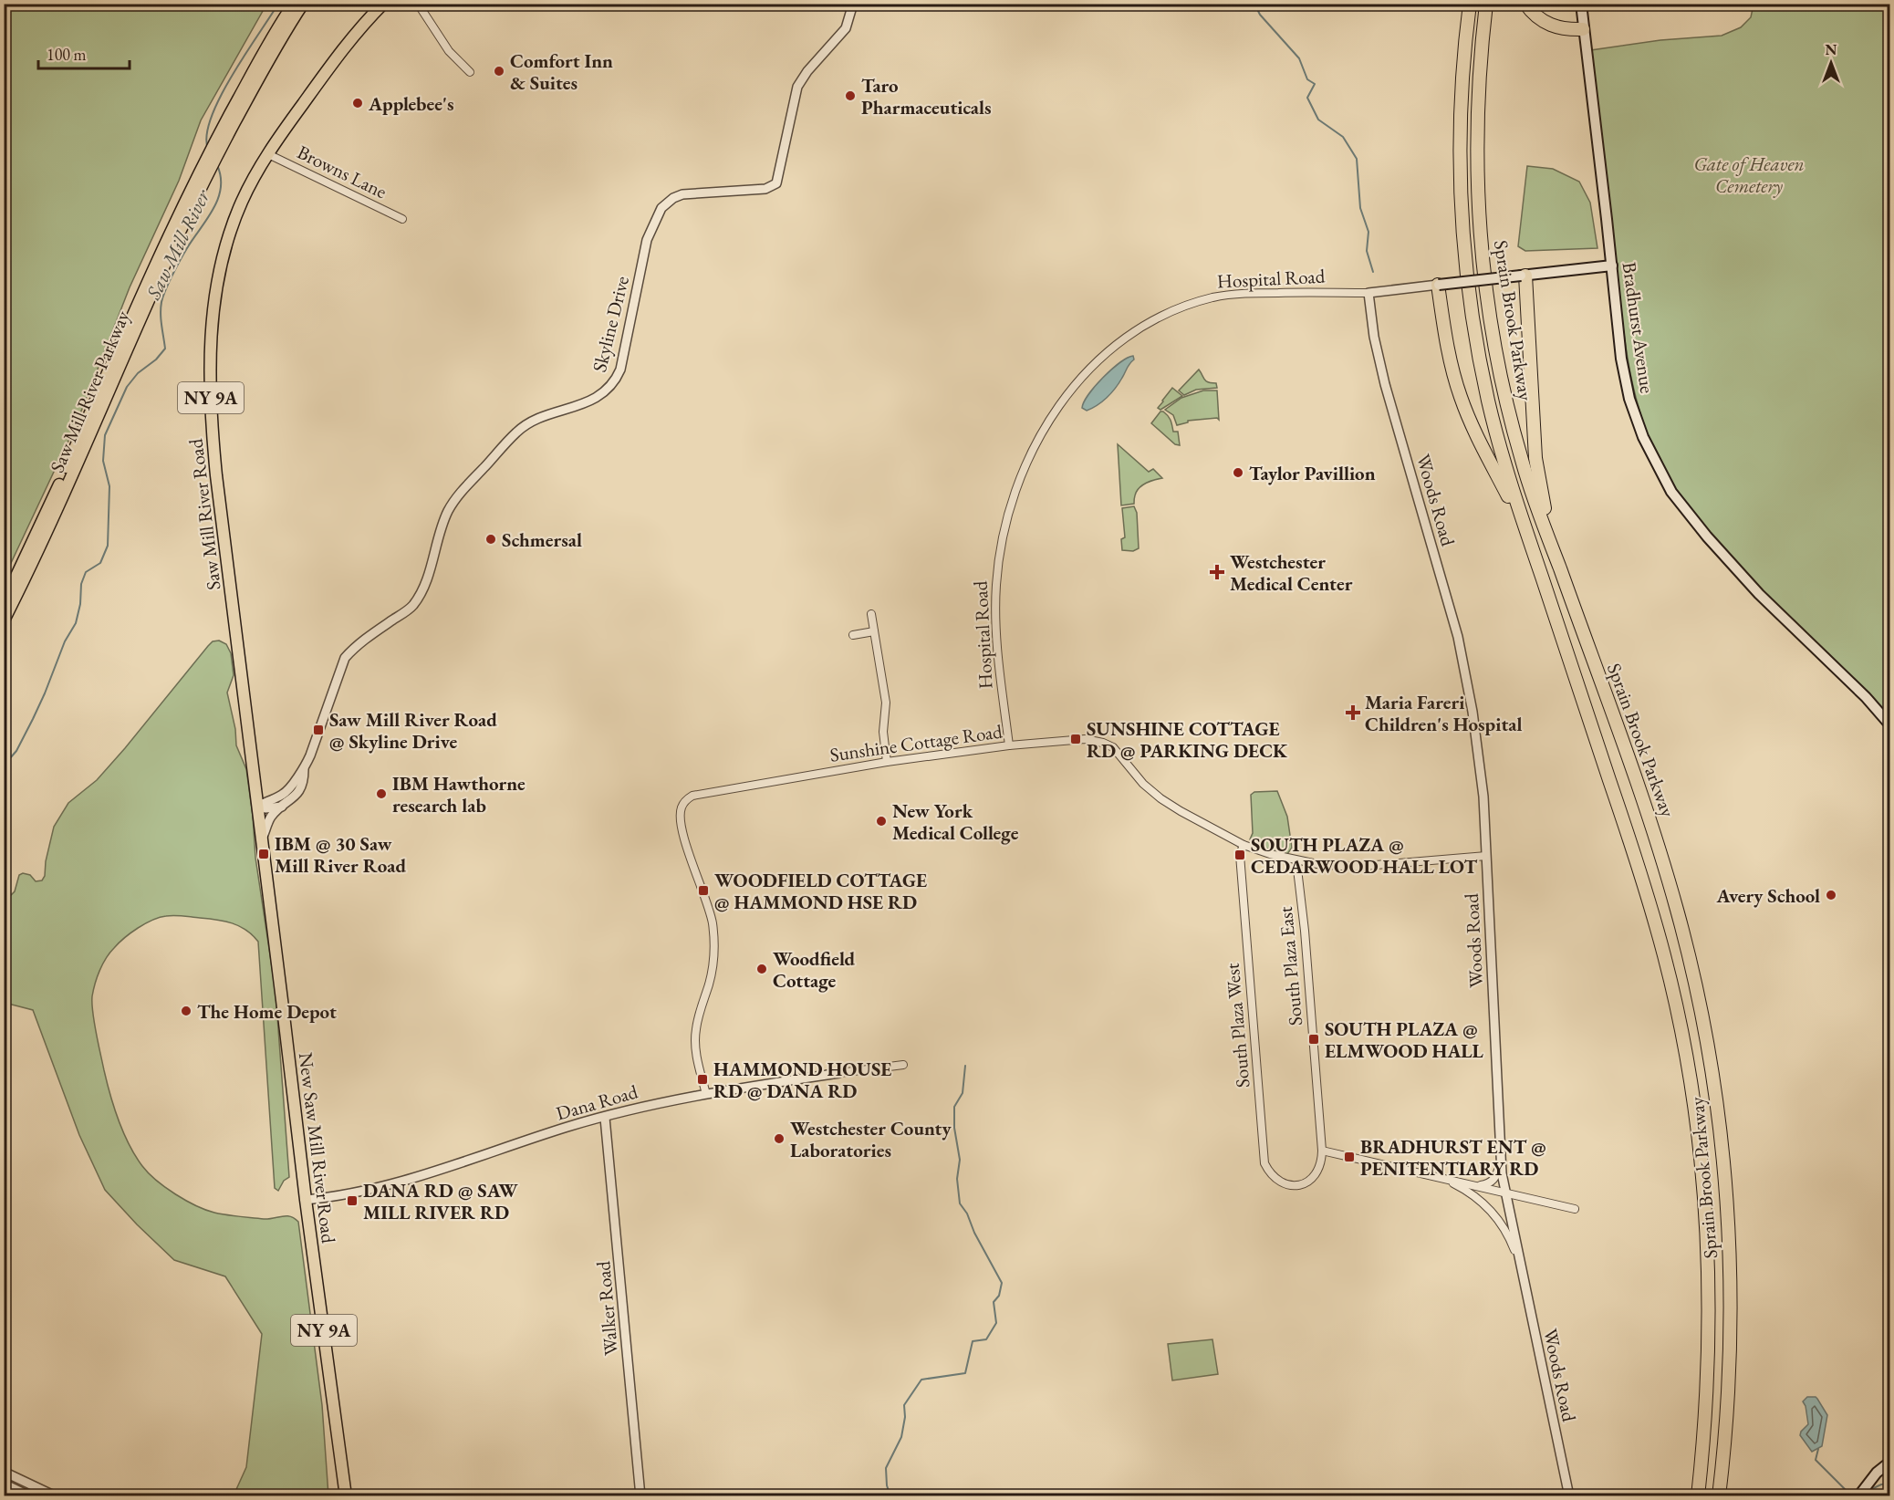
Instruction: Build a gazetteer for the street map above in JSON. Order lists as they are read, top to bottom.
{
  "streets": {
    "highway": ["Sprain Brook Parkway"],
    "main road": [
      "Hospital Road",
      "Bradhurst Avenue",
      "Saw Mill River Parkway",
      "NY 9A",
      "Saw Mill River Road",
      "New Saw Mill River Road"
    ],
    "street": [
      "Browns Lane",
      "Skyline Drive",
      "Woods Road",
      "Sunshine Cottage Road",
      "South Plaza East",
      "South Plaza West",
      "Dana Road",
      "Walker Road"
    ]
  },
  "crossings": [
    ["Browns Lane", "Saw Mill River Road"],
    ["Hospital Road", "Bradhurst Avenue"],
    ["Hospital Road", "Woods Road"],
    ["Hospital Road", "Sunshine Cottage Road"],
    ["Skyline Drive", "Saw Mill River Road"],
    ["Skyline Drive", "New Saw Mill River Road"],
    ["Woods Road", "Sunshine Cottage Road"],
    ["Saw Mill River Road", "New Saw Mill River Road"],
    ["Sunshine Cottage Road", "South Plaza East"],
    ["Sunshine Cottage Road", "South Plaza West"],
    ["Sunshine Cottage Road", "Dana Road"],
    ["South Plaza East", "South Plaza West"],
    ["Dana Road", "New Saw Mill River Road"],
    ["Dana Road", "Walker Road"]
  ],
  "water": ["Saw Mill River"],
  "parks": ["Gate of Heaven Cemetery"],
  "places": {
    "other": [
      "Comfort Inn & Suites",
      "Taro Pharmaceuticals",
      "Applebee's",
      "Taylor Pavillion",
      "Schmersal",
      "IBM Hawthorne research lab",
      "New York Medical College",
      "Avery School",
      "Woodfield Cottage",
      "The Home Depot",
      "Westchester County Laboratories"
    ],
    "health": ["Westchester Medical Center", "Maria Fareri Children's Hospital"],
    "transit": [
      "Saw Mill River Road @ Skyline Drive",
      "SUNSHINE COTTAGE RD @ PARKING DECK",
      "IBM @ 30 Saw Mill River Road",
      "SOUTH PLAZA @ CEDARWOOD HALL LOT",
      "WOODFIELD COTTAGE @ HAMMOND HSE RD",
      "SOUTH PLAZA @ ELMWOOD HALL",
      "HAMMOND HOUSE RD @ DANA RD",
      "BRADHURST ENT @ PENITENTIARY RD",
      "DANA RD @ SAW MILL RIVER RD"
    ]
  },
  "scale_bar": "100 m",
  "north": "top"
}
